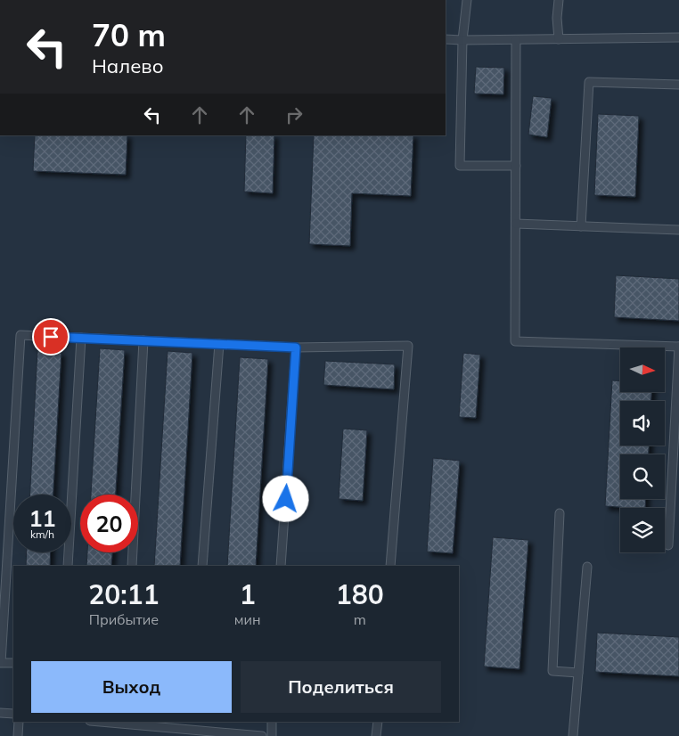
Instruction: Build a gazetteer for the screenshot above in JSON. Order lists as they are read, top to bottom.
{
  "north": "right",
  "page": {
    "turn": ["70 m", "Налево"],
    "speed": "11 km/h",
    "limit": "20",
    "eta": [
      "20:11",
      "Прибытие",
      "1",
      "мин",
      "180",
      "m"
    ],
    "buttons": ["Выход", "Поделиться"]
  }
}
